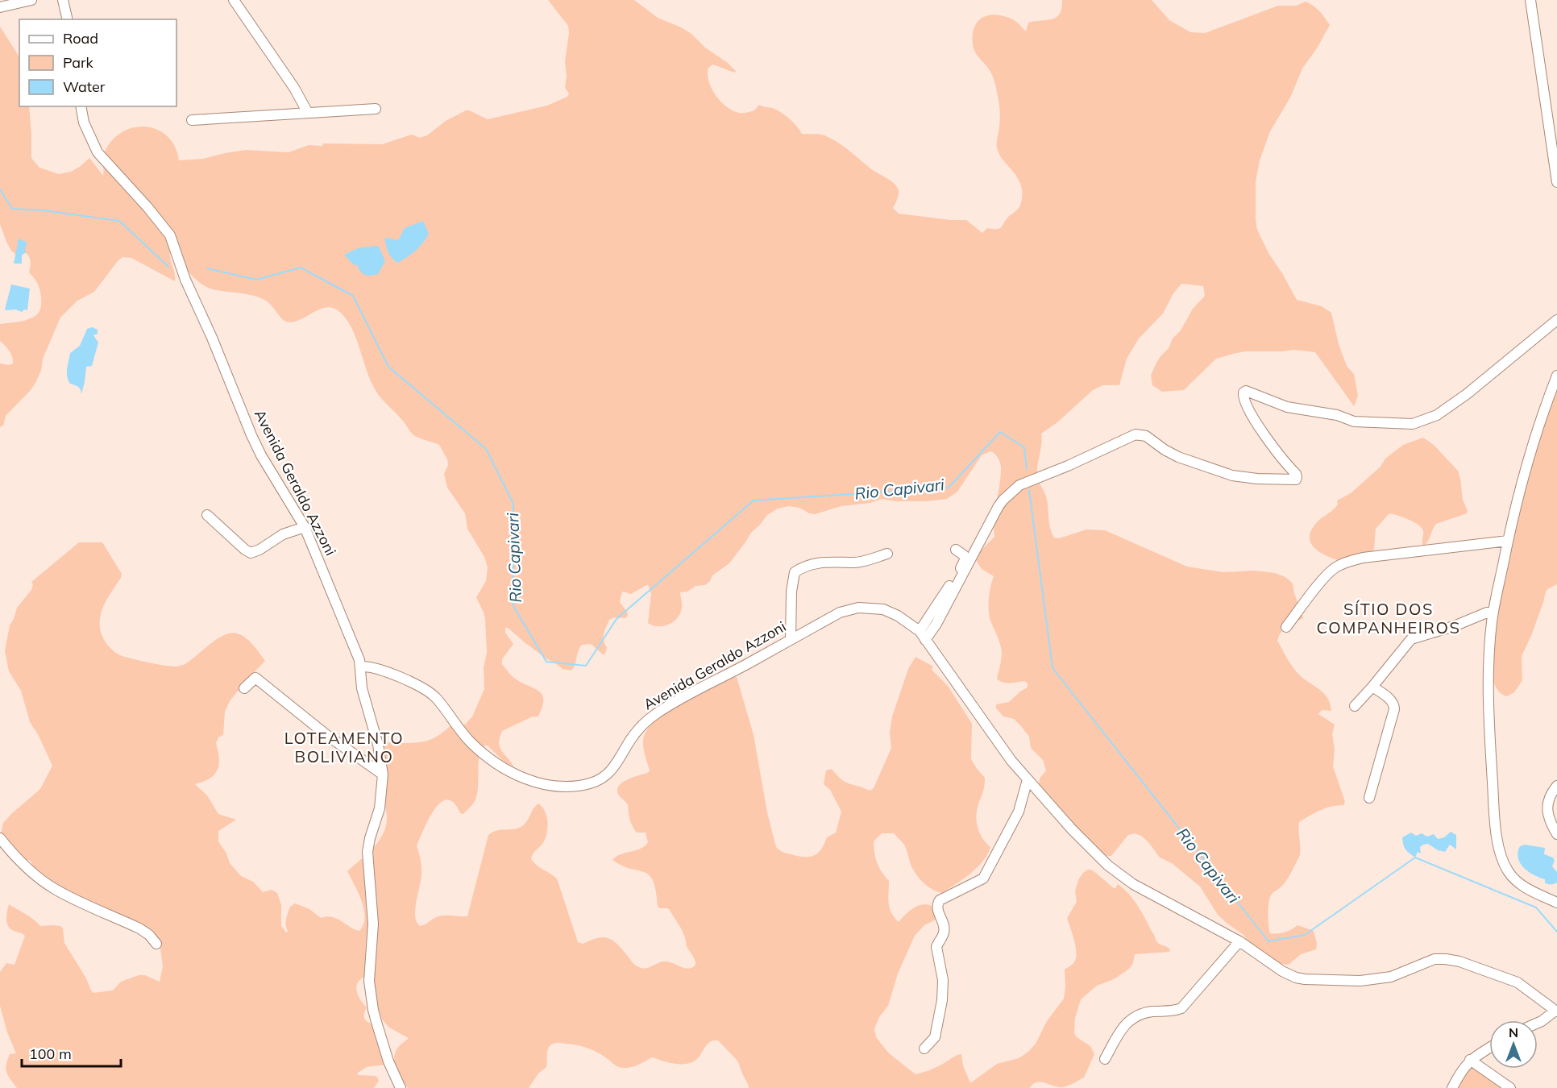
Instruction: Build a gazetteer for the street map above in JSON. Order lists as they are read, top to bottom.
{
  "streets": {
    "street": ["Avenida Geraldo Azzoni"]
  },
  "districts": ["SÍTIO DOS COMPANHEIROS", "LOTEAMENTO BOLIVIANO"],
  "water": ["Rio Capivari"],
  "legend": ["Road", "Park", "Water"],
  "scale_bar": "100 m",
  "north": "top"
}
